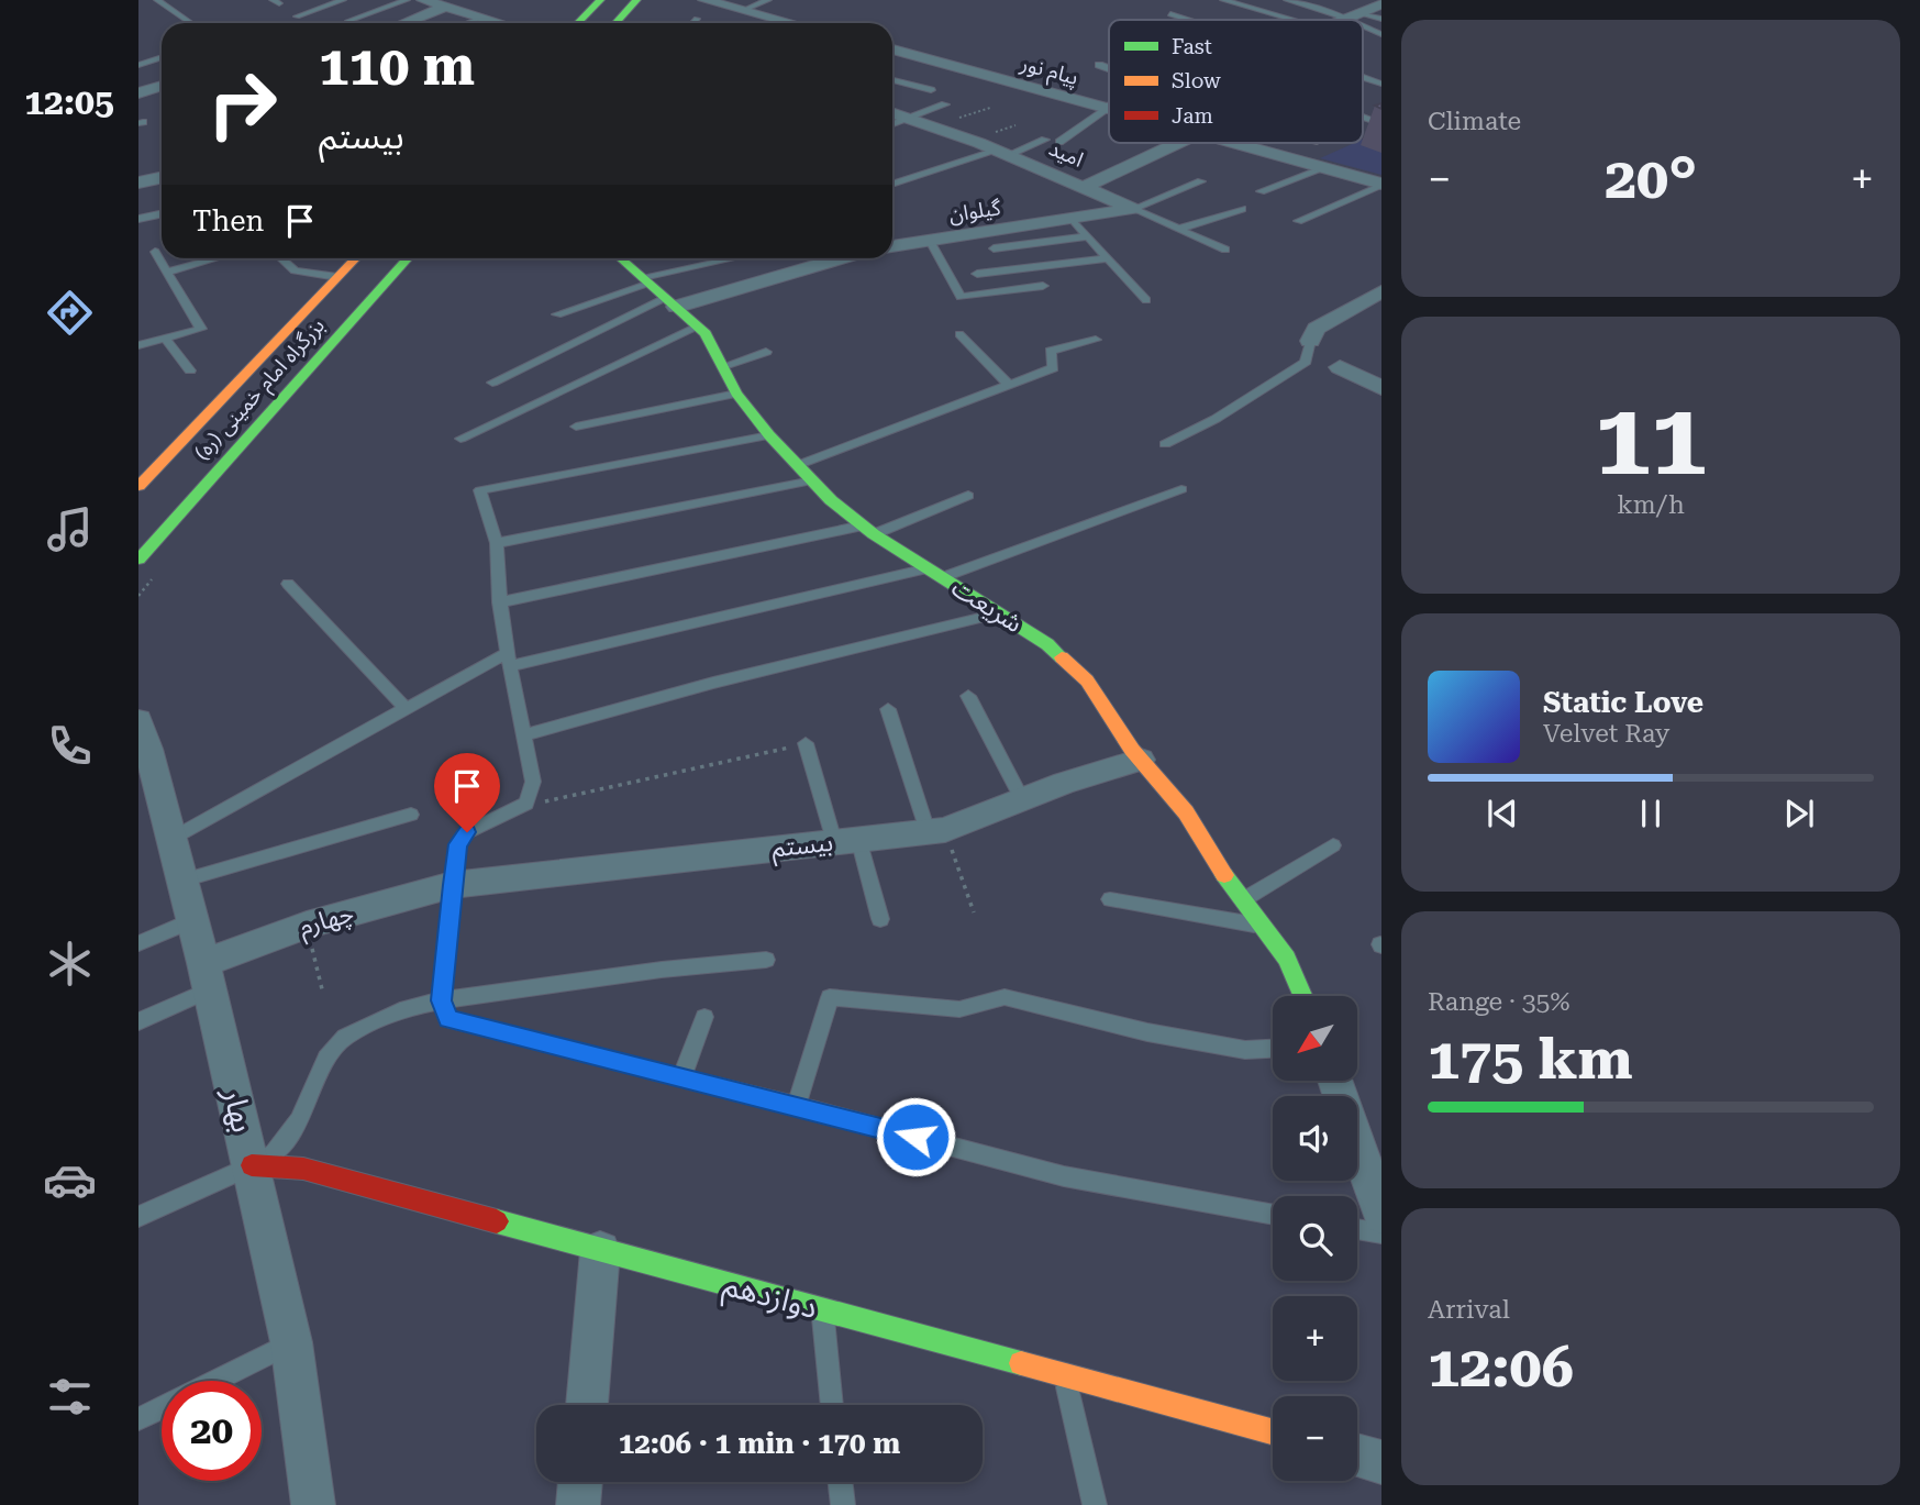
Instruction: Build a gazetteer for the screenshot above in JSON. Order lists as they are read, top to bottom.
{
  "streets": {
    "main road": ["بزرگراه امام خمینی (ره)", "شریعت", "دوازدهم"],
    "street": [
      "پیام نور",
      "امید",
      "گیلوان",
      "بیستم",
      "چهارم",
      "بهار"
    ]
  },
  "crossings": [
    ["امید", "گیلوان"],
    ["شریعت", "بیستم"],
    ["بیستم", "چهارم"],
    ["چهارم", "بهار"],
    ["بهار", "دوازدهم"]
  ],
  "legend": ["Fast", "Slow", "Jam"],
  "north": "bottom left",
  "page": {
    "tabs": "12:05",
    "tile": [
      "Climate",
      ["11", "km/h"],
      ["Range · 35%", "175 km"],
      ["Arrival", "12:06"]
    ],
    "turn": ["110 m", "بیستم"],
    "heat": ["−", "20°", "+"],
    "then": "Then",
    "song": ["Static Love", "Velvet Ray"],
    "map_buttons": ["+", "−"],
    "limit": "20",
    "trip": "12:06 · 1 min · 170 m"
  }
}
